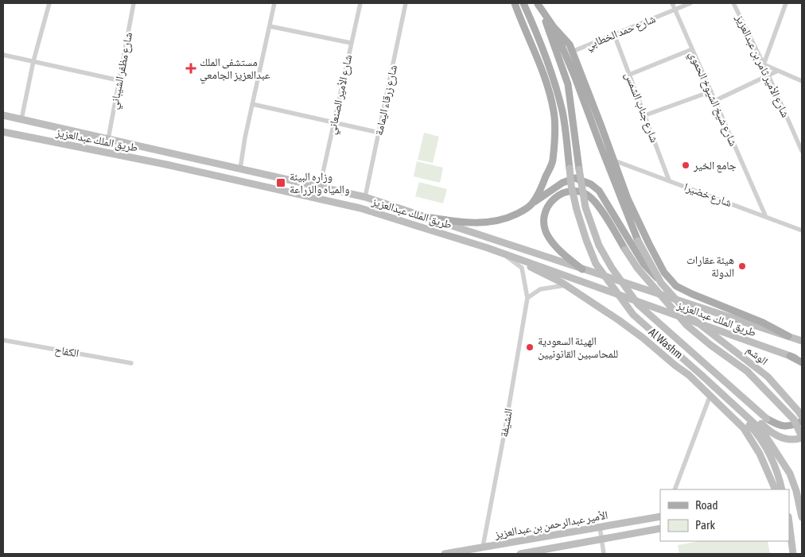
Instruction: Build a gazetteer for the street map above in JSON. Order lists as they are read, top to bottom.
{
  "streets": {
    "street": [
      "شارع حمد الخطابي",
      "شارع الأمير ثامر بن عبدالعزيز",
      "شارع مظفر الشيباني",
      "شارع الأمير الصنعاني",
      "شارع شيخ الشيوخ الحموي",
      "شارع زرقاء اليمامة",
      "شارع جناب الشمس",
      "طريق الملك عبدالعزيز",
      "شارع خضيرا",
      "Al Washm",
      "الكفاح",
      "الوشم",
      "النشيفة",
      "الأمير عبدالرحمن بن عبدالعزيز"
    ]
  },
  "crossings": [
    ["شارع حمد الخطابي", "شارع شيخ الشيوخ الحموي"],
    ["شارع حمد الخطابي", "شارع جناب الشمس"],
    ["شارع مظفر الشيباني", "طريق الملك عبدالعزيز"],
    ["شارع الأمير الصنعاني", "طريق الملك عبدالعزيز"],
    ["شارع شيخ الشيوخ الحموي", "شارع خضيرا"],
    ["شارع زرقاء اليمامة", "طريق الملك عبدالعزيز"],
    ["شارع جناب الشمس", "شارع خضيرا"],
    ["طريق الملك عبدالعزيز", "Al Washm"],
    ["النشيفة", "الأمير عبدالرحمن بن عبدالعزيز"]
  ],
  "places": {
    "health": ["مستشفى الملك عبدالعزيز الجامعي"],
    "other": ["جامع الخير", "هيئة عقارات الدولة", "الهيئة السعودية للمحاسبين القانونيين"],
    "transit": ["وزاره البيئة والمياه والزراعة"]
  },
  "legend": ["Road", "Park"]
}
